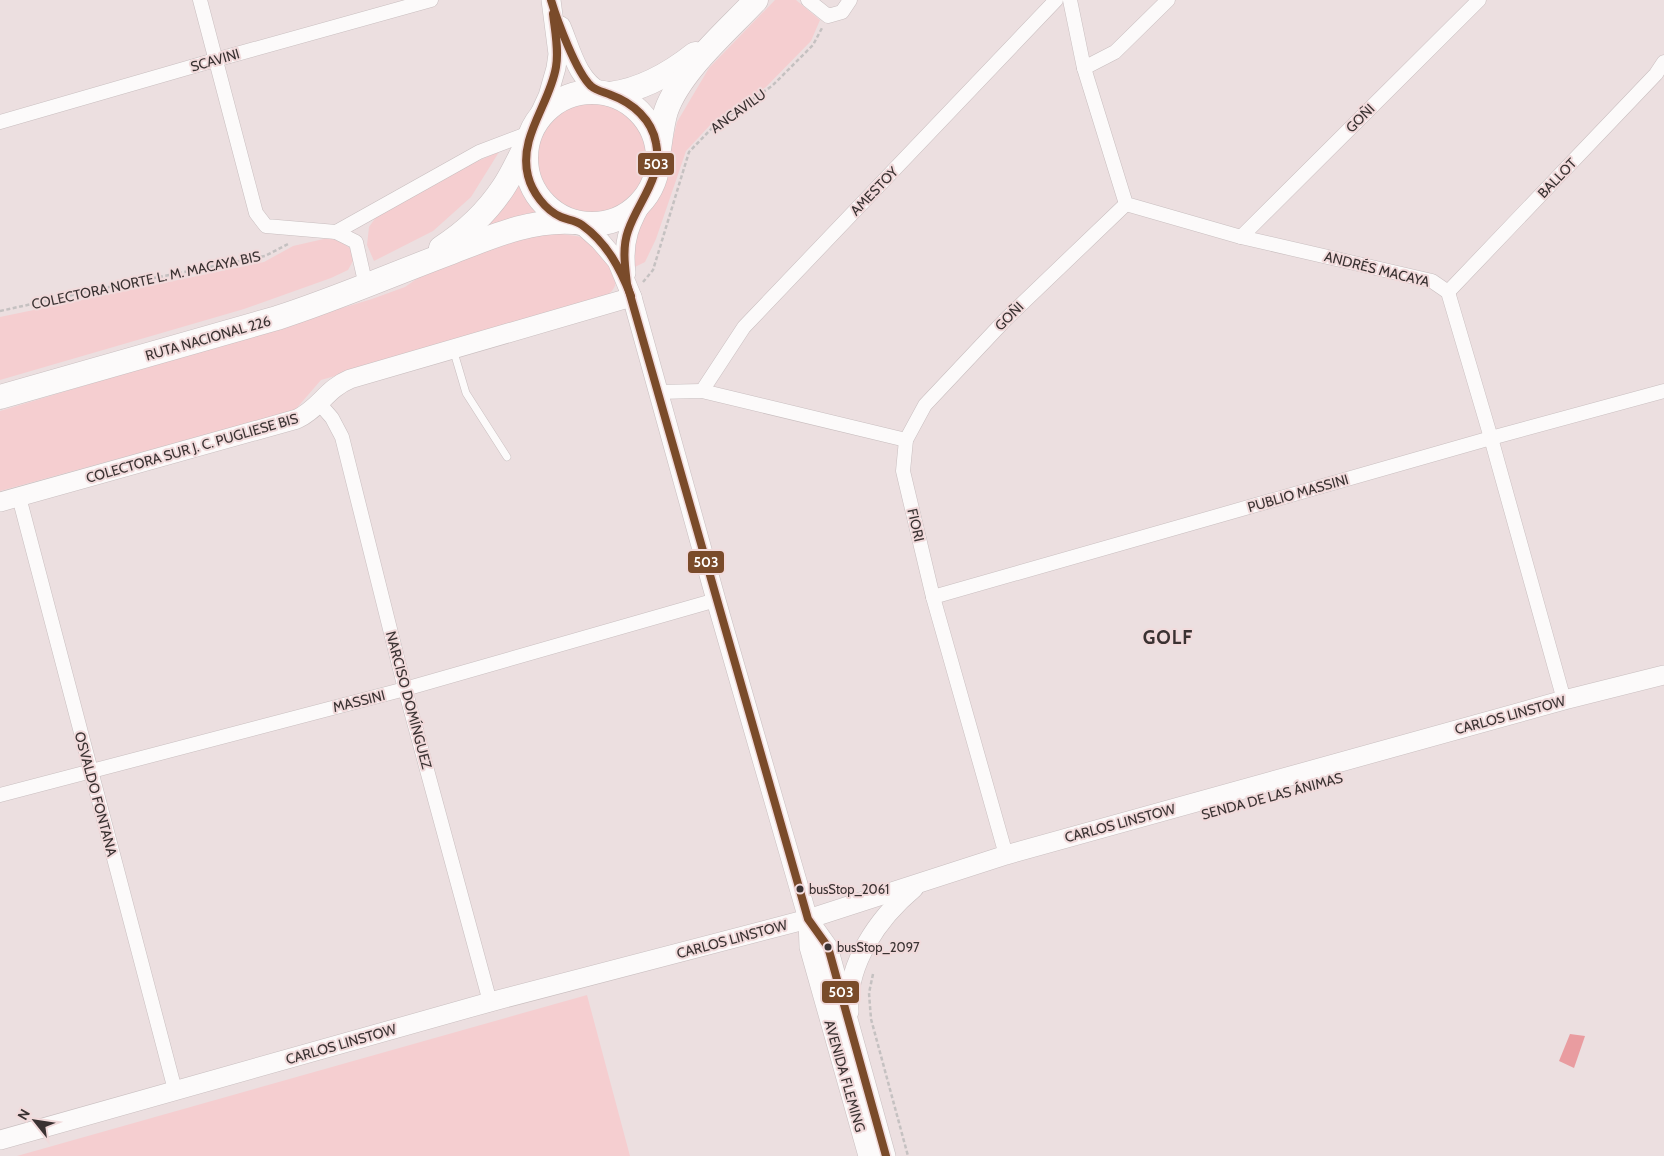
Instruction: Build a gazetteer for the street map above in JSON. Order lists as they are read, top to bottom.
{
  "streets": {
    "highway": ["RUTA NACIONAL 226"],
    "main road": ["COLECTORA SUR J. C. PUGLIESE BIS", "CARLOS LINSTOW", "AVENIDA FLEMING"],
    "street": [
      "SCAVINI",
      "GOÑI",
      "BALLOT",
      "AMESTOY",
      "ANDRÉS MACAYA",
      "PUBLIO MASSINI",
      "FIORI",
      "NARCISO DOMÍNGUEZ",
      "MASSINI",
      "OSVALDO FONTANA"
    ],
    "path": ["ANCAVILU", "COLECTORA NORTE L. M. MACAYA BIS"]
  },
  "crossings": [
    ["ANCAVILU", "COLECTORA SUR J. C. PUGLIESE BIS"],
    ["GOÑI", "ANDRÉS MACAYA"],
    ["GOÑI", "FIORI"],
    ["BALLOT", "ANDRÉS MACAYA"],
    ["COLECTORA SUR J. C. PUGLIESE BIS", "NARCISO DOMÍNGUEZ"],
    ["COLECTORA SUR J. C. PUGLIESE BIS", "OSVALDO FONTANA"],
    ["PUBLIO MASSINI", "FIORI"],
    ["FIORI", "CARLOS LINSTOW"],
    ["NARCISO DOMÍNGUEZ", "MASSINI"],
    ["NARCISO DOMÍNGUEZ", "CARLOS LINSTOW"],
    ["MASSINI", "OSVALDO FONTANA"],
    ["CARLOS LINSTOW", "OSVALDO FONTANA"],
    ["CARLOS LINSTOW", "AVENIDA FLEMING"]
  ],
  "districts": ["GOLF"],
  "places": ["busStop_2061", "busStop_2097"],
  "lines": ["transit line 503"],
  "north": "top left"
}
